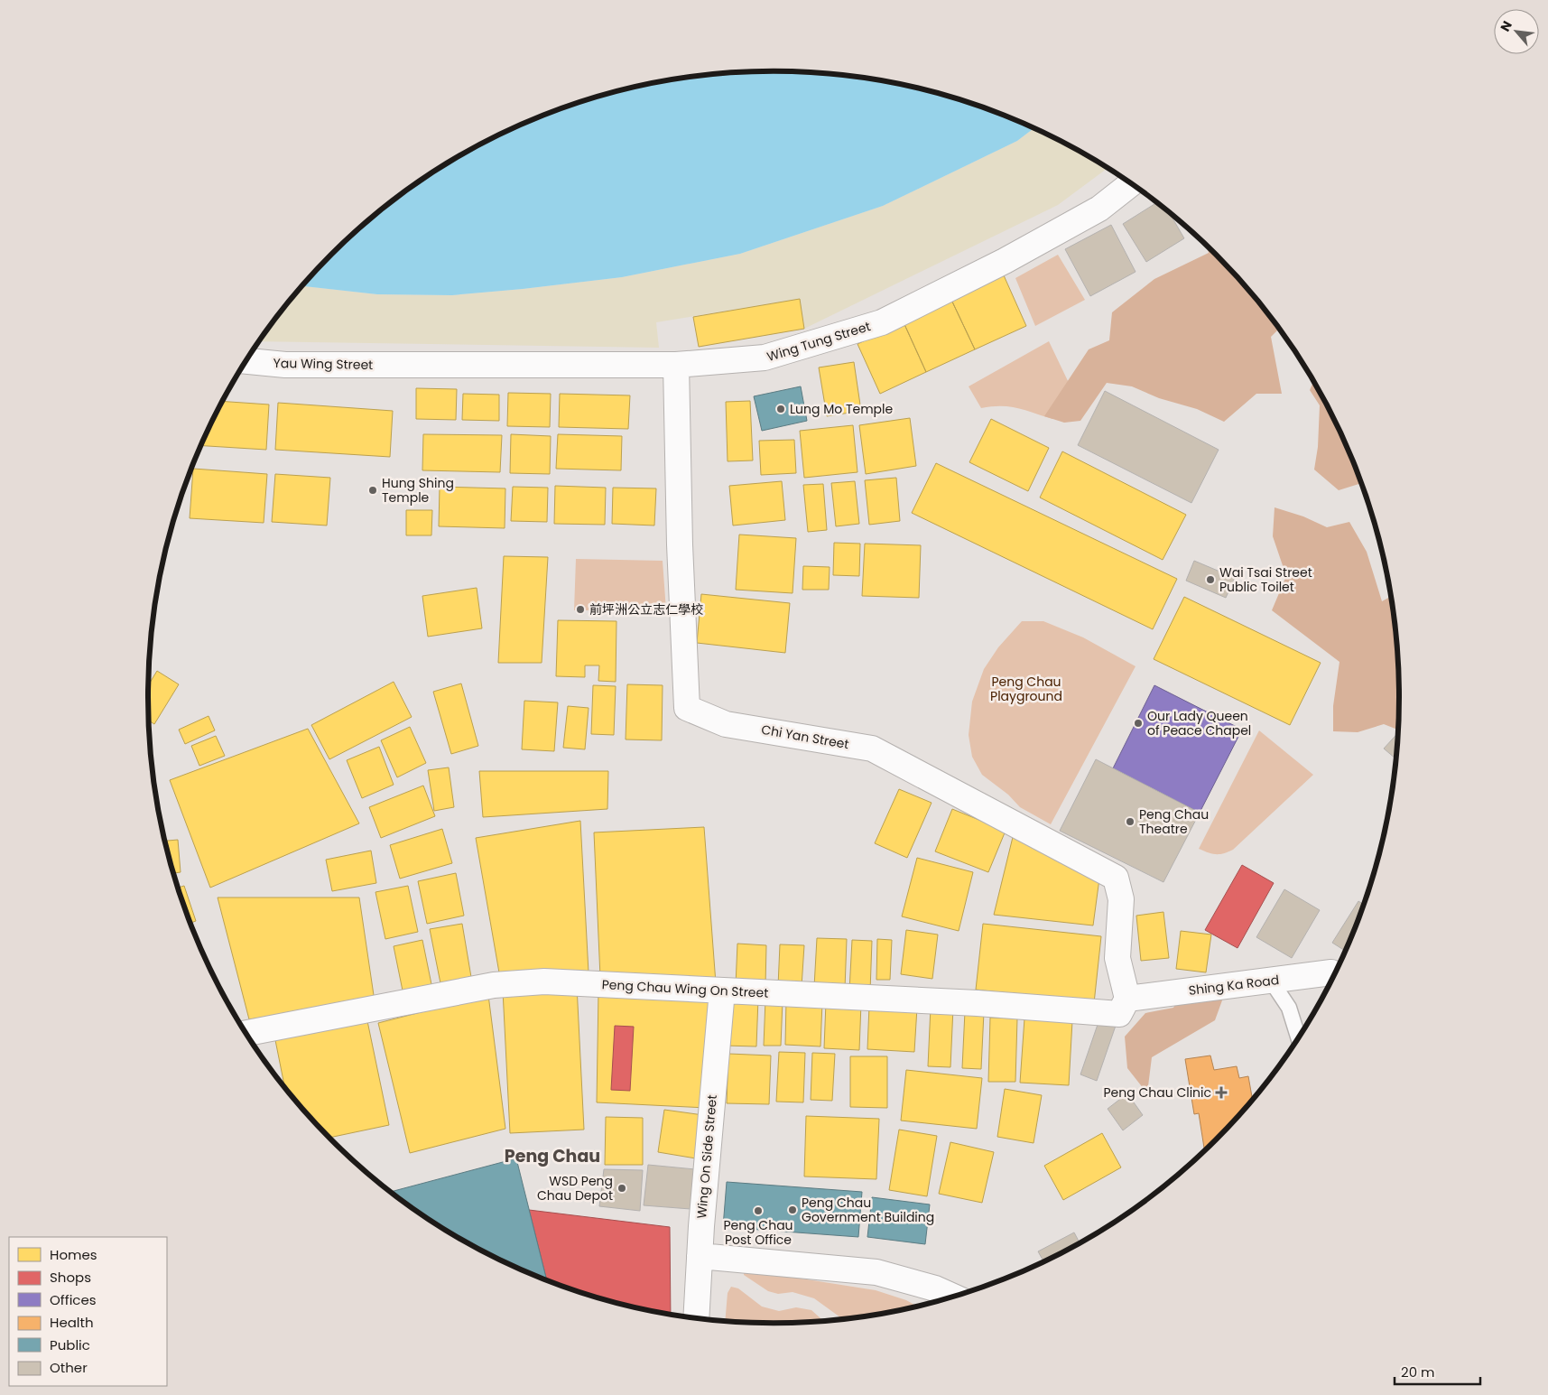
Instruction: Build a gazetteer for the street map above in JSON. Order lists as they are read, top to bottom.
{
  "streets": {
    "street": [
      "Wing Tung Street",
      "Yau Wing Street",
      "Chi Yan Street",
      "Shing Ka Road",
      "Peng Chau Wing On Street",
      "Wing On Side Street"
    ]
  },
  "crossings": [
    ["Wing Tung Street", "Yau Wing Street"],
    ["Wing Tung Street", "Chi Yan Street"],
    ["Chi Yan Street", "Shing Ka Road"],
    ["Chi Yan Street", "Peng Chau Wing On Street"],
    ["Shing Ka Road", "Peng Chau Wing On Street"],
    ["Peng Chau Wing On Street", "Wing On Side Street"]
  ],
  "districts": ["Peng Chau"],
  "parks": ["Peng Chau Playground"],
  "places": {
    "other": [
      "Lung Mo Temple",
      "Hung Shing Temple",
      "Wai Tsai Street Public Toilet",
      "前坪洲公立志仁學校",
      "Our Lady Queen of Peace Chapel",
      "Peng Chau Theatre",
      "WSD Peng Chau Depot",
      "Peng Chau Government Building",
      "Peng Chau Post Office"
    ],
    "health": ["Peng Chau Clinic"]
  },
  "legend": [
    "Homes",
    "Shops",
    "Offices",
    "Health",
    "Public",
    "Other"
  ],
  "scale_bar": "20 m",
  "north": "top left"
}
